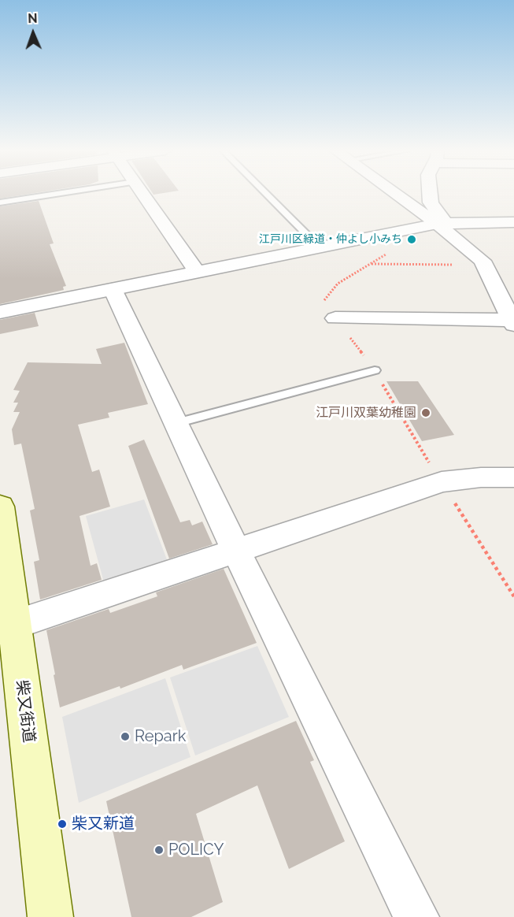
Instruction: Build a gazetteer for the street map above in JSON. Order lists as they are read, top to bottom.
{
  "streets": {
    "main road": ["柴又街道"]
  },
  "places": [
    "江戸川区緑道・仲よし小みち",
    "江戸川双葉幼稚園",
    "Repark",
    "柴又新道",
    "POLICY"
  ],
  "north": "top"
}
